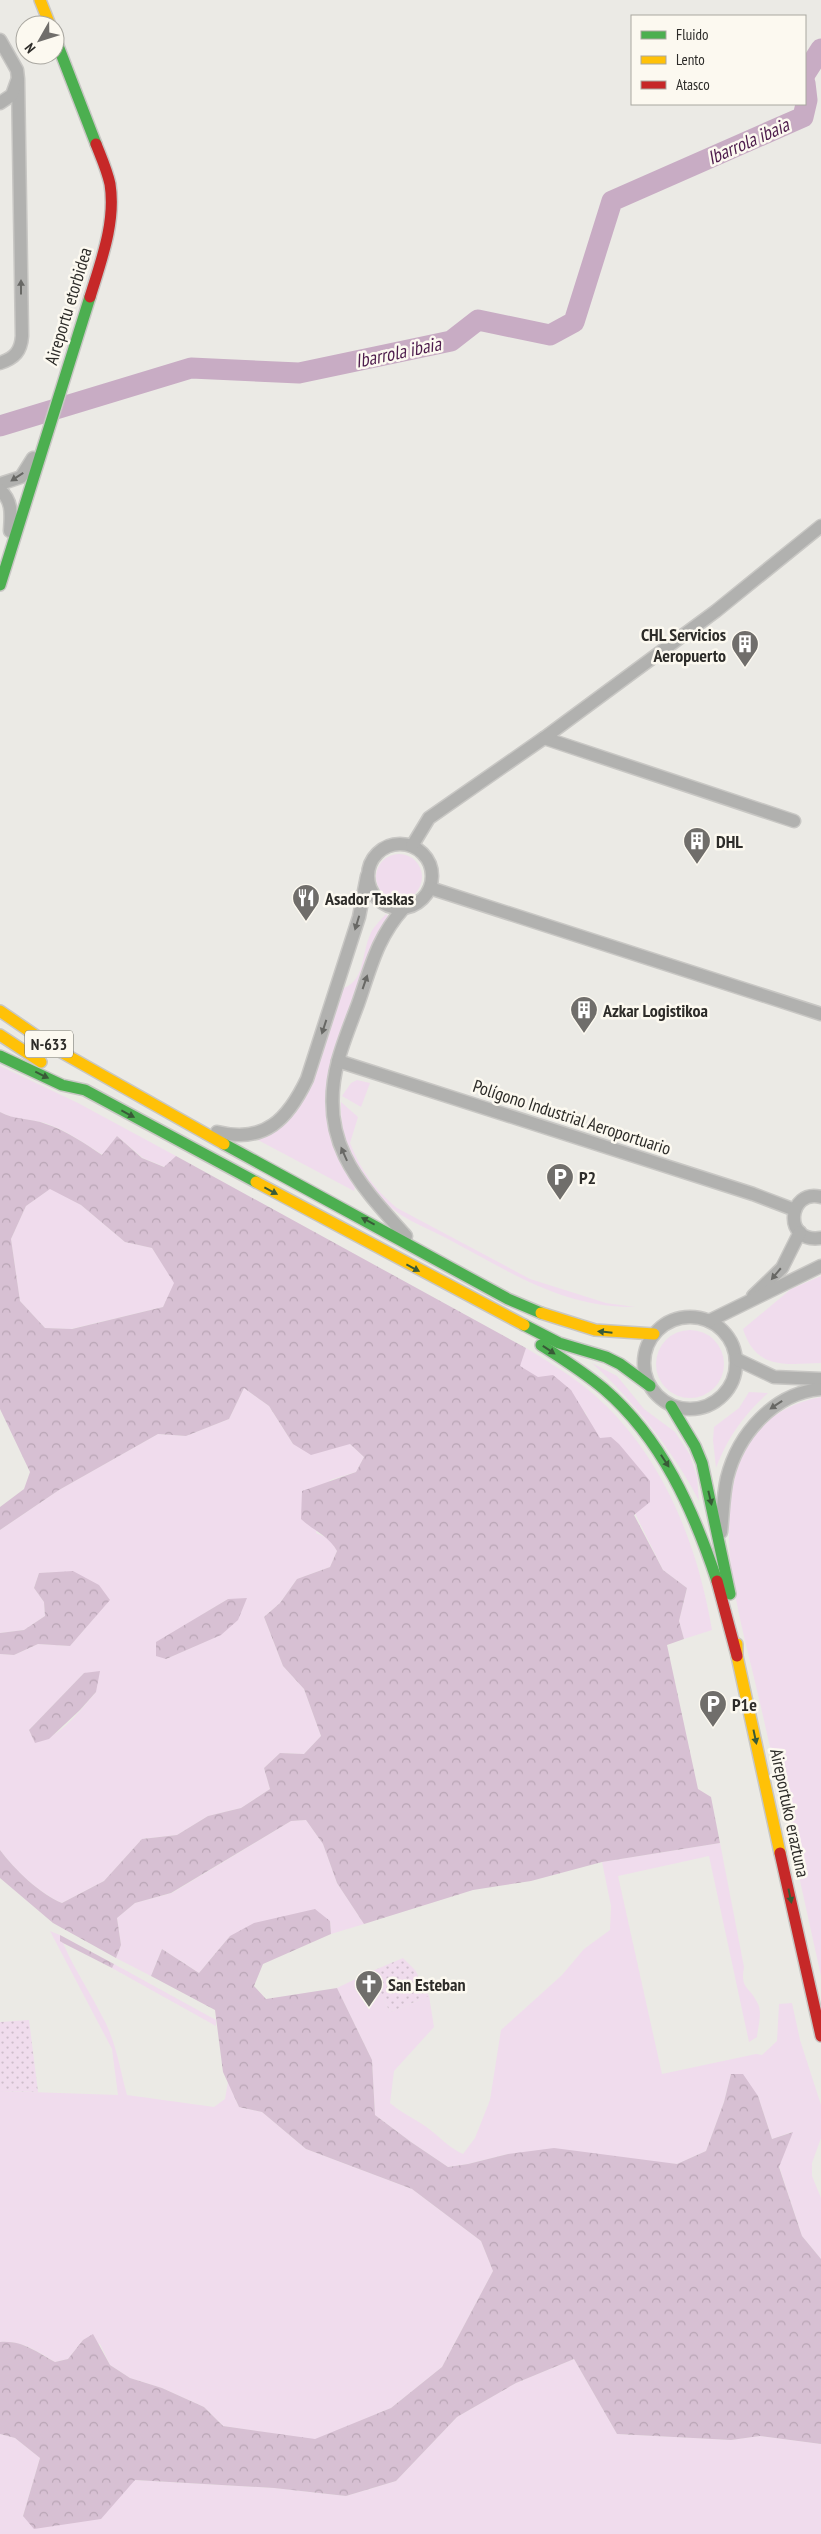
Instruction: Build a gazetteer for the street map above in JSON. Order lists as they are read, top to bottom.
{
  "streets": {
    "main road": ["Aireportu etorbidea", "N-633", "Aireportuko eraztuna"],
    "street": ["Polígono Industrial Aeroportuario"]
  },
  "one_way": ["Aireportuko eraztuna"],
  "water": ["Ibarrola ibaia"],
  "places": {
    "building": ["CHL Servicios Aeropuerto", "DHL", "Azkar Logistikoa"],
    "restaurant": ["Asador Taskas"],
    "parking": ["P2", "P1e"],
    "church": ["San Esteban"]
  },
  "legend": ["Fluido", "Lento", "Atasco"],
  "north": "bottom left"
}
